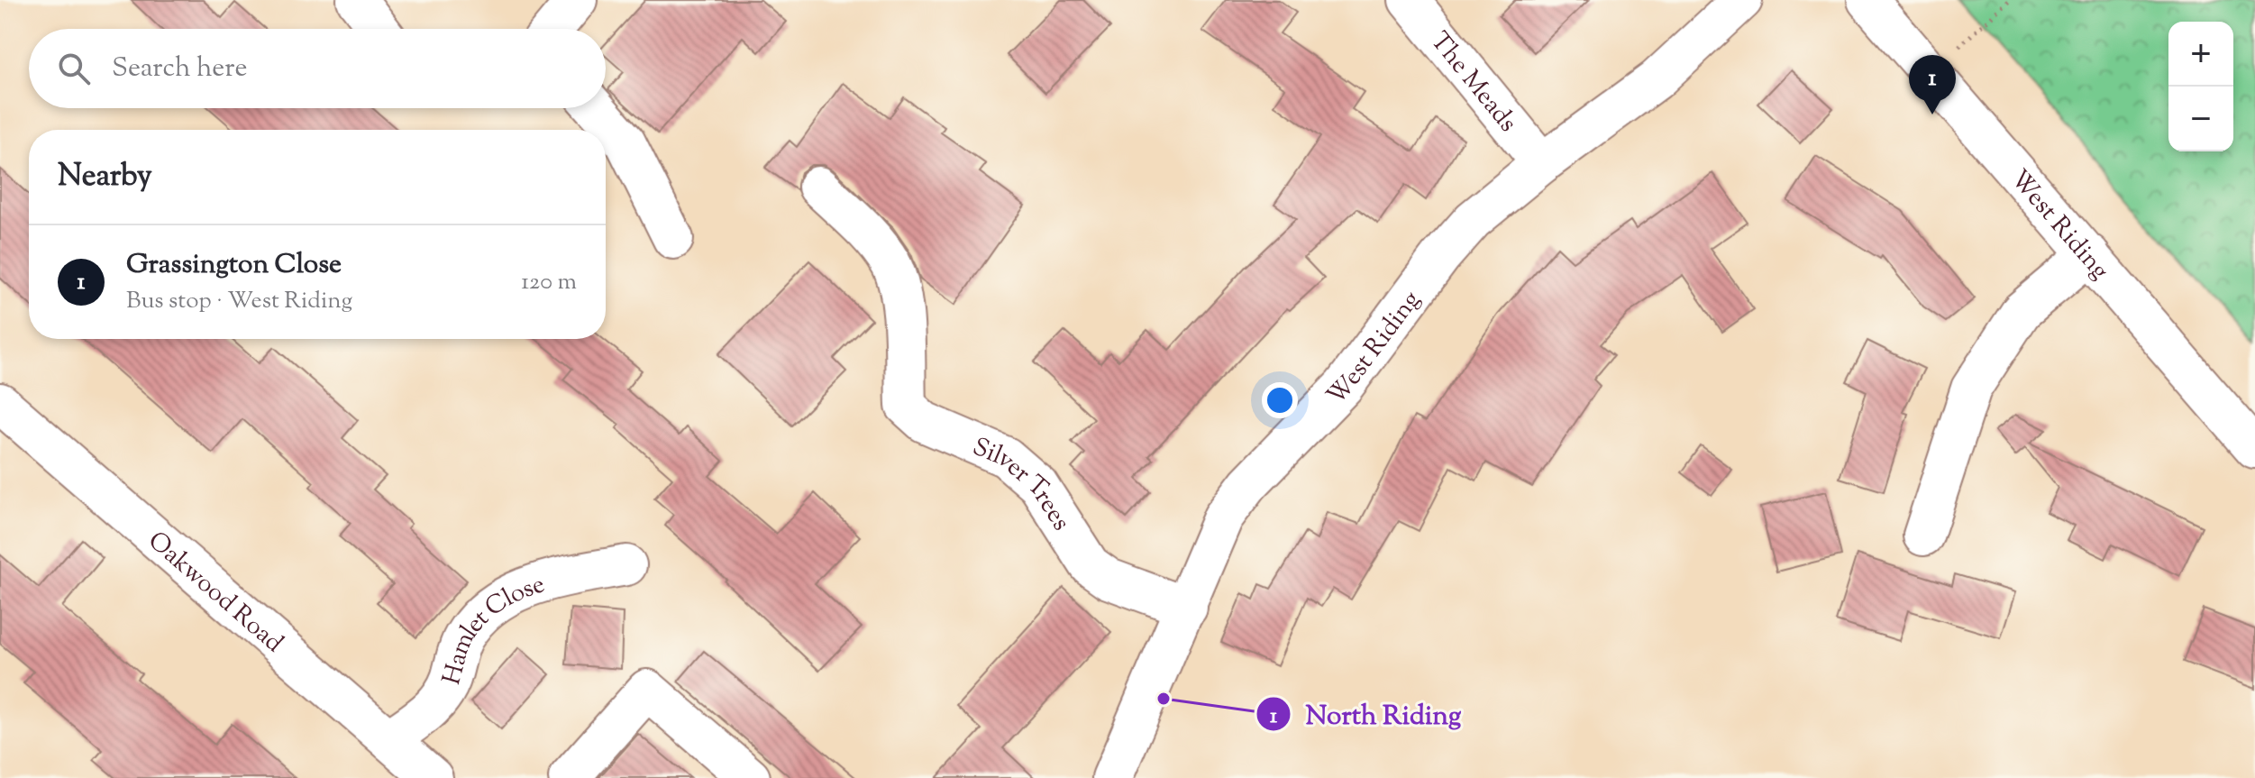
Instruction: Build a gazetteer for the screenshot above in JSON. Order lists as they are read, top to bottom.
{
  "streets": {
    "street": [
      "The Meads",
      "West Riding",
      "Silver Trees",
      "Oakwood Road",
      "Hamlet Close"
    ]
  },
  "crossings": [
    ["The Meads", "West Riding"],
    ["West Riding", "Silver Trees"],
    ["Oakwood Road", "Hamlet Close"]
  ],
  "places": ["North Riding"],
  "page": {
    "map_buttons": ["+", "−"],
    "search": "Search here",
    "pins": "1",
    "heading": "Nearby",
    "list": [
      {
        "mark": "1",
        "name": "Grassington Close",
        "note": "Bus stop · West Riding",
        "value": "120 m"
      }
    ]
  }
}
